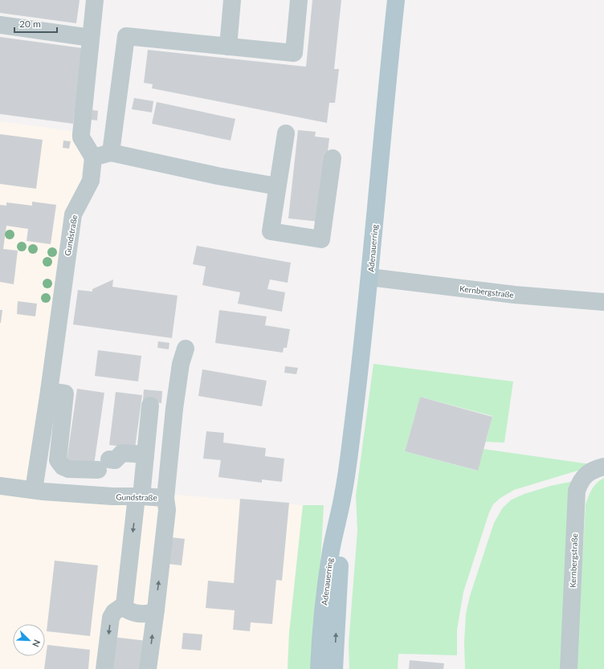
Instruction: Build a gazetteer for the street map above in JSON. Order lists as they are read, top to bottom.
{
  "streets": {
    "main road": ["Adenauerring"],
    "street": ["Gundstraße", "Kernbergstraße"]
  },
  "crossings": [
    ["Adenauerring", "Kernbergstraße"]
  ],
  "scale_bar": "20 m",
  "north": "bottom right"
}
